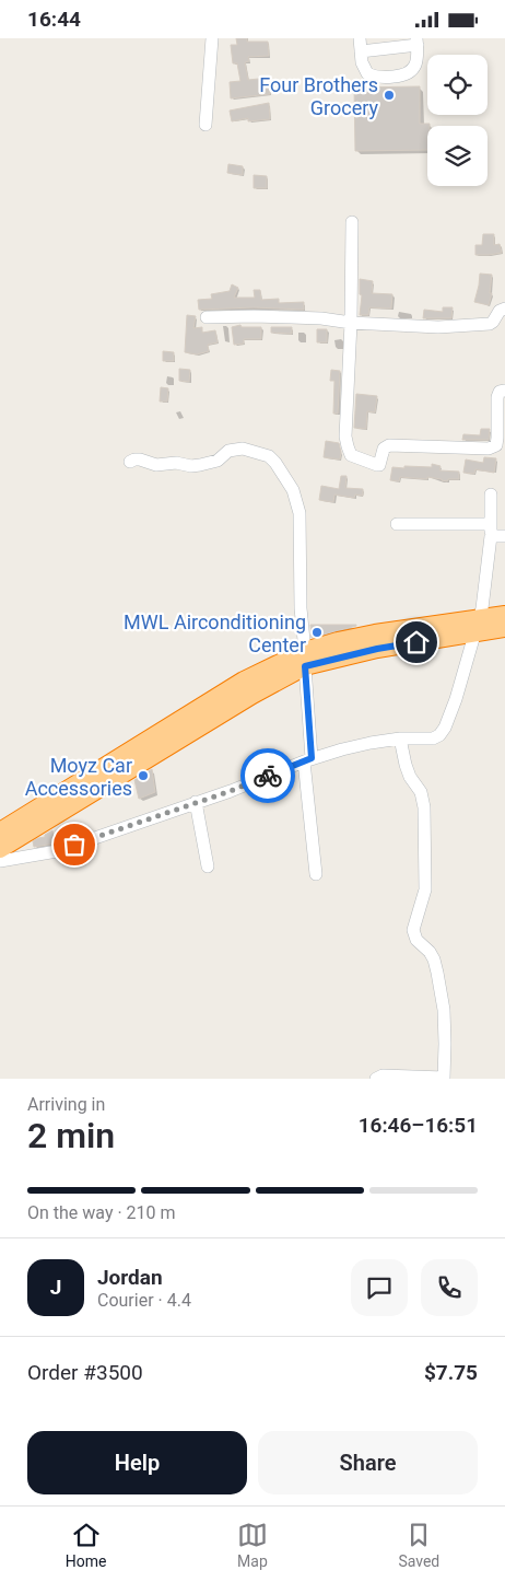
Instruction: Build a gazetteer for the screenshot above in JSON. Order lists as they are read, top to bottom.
{
  "places": ["Four Brothers Grocery", "MWL Airconditioning Center", "Moyz Car Accessories"],
  "page": {
    "status": "16:44",
    "heading": ["2 min", "Arriving in", "16:46–16:51"],
    "panel": [
      "Jordan",
      "Courier · 4.4",
      "Order #3500",
      "$7.75"
    ],
    "bar": "On the way · 210 m",
    "round": "J",
    "buttons": ["Help", "Share"],
    "tabs": ["Home", "Map", "Saved"]
  }
}
